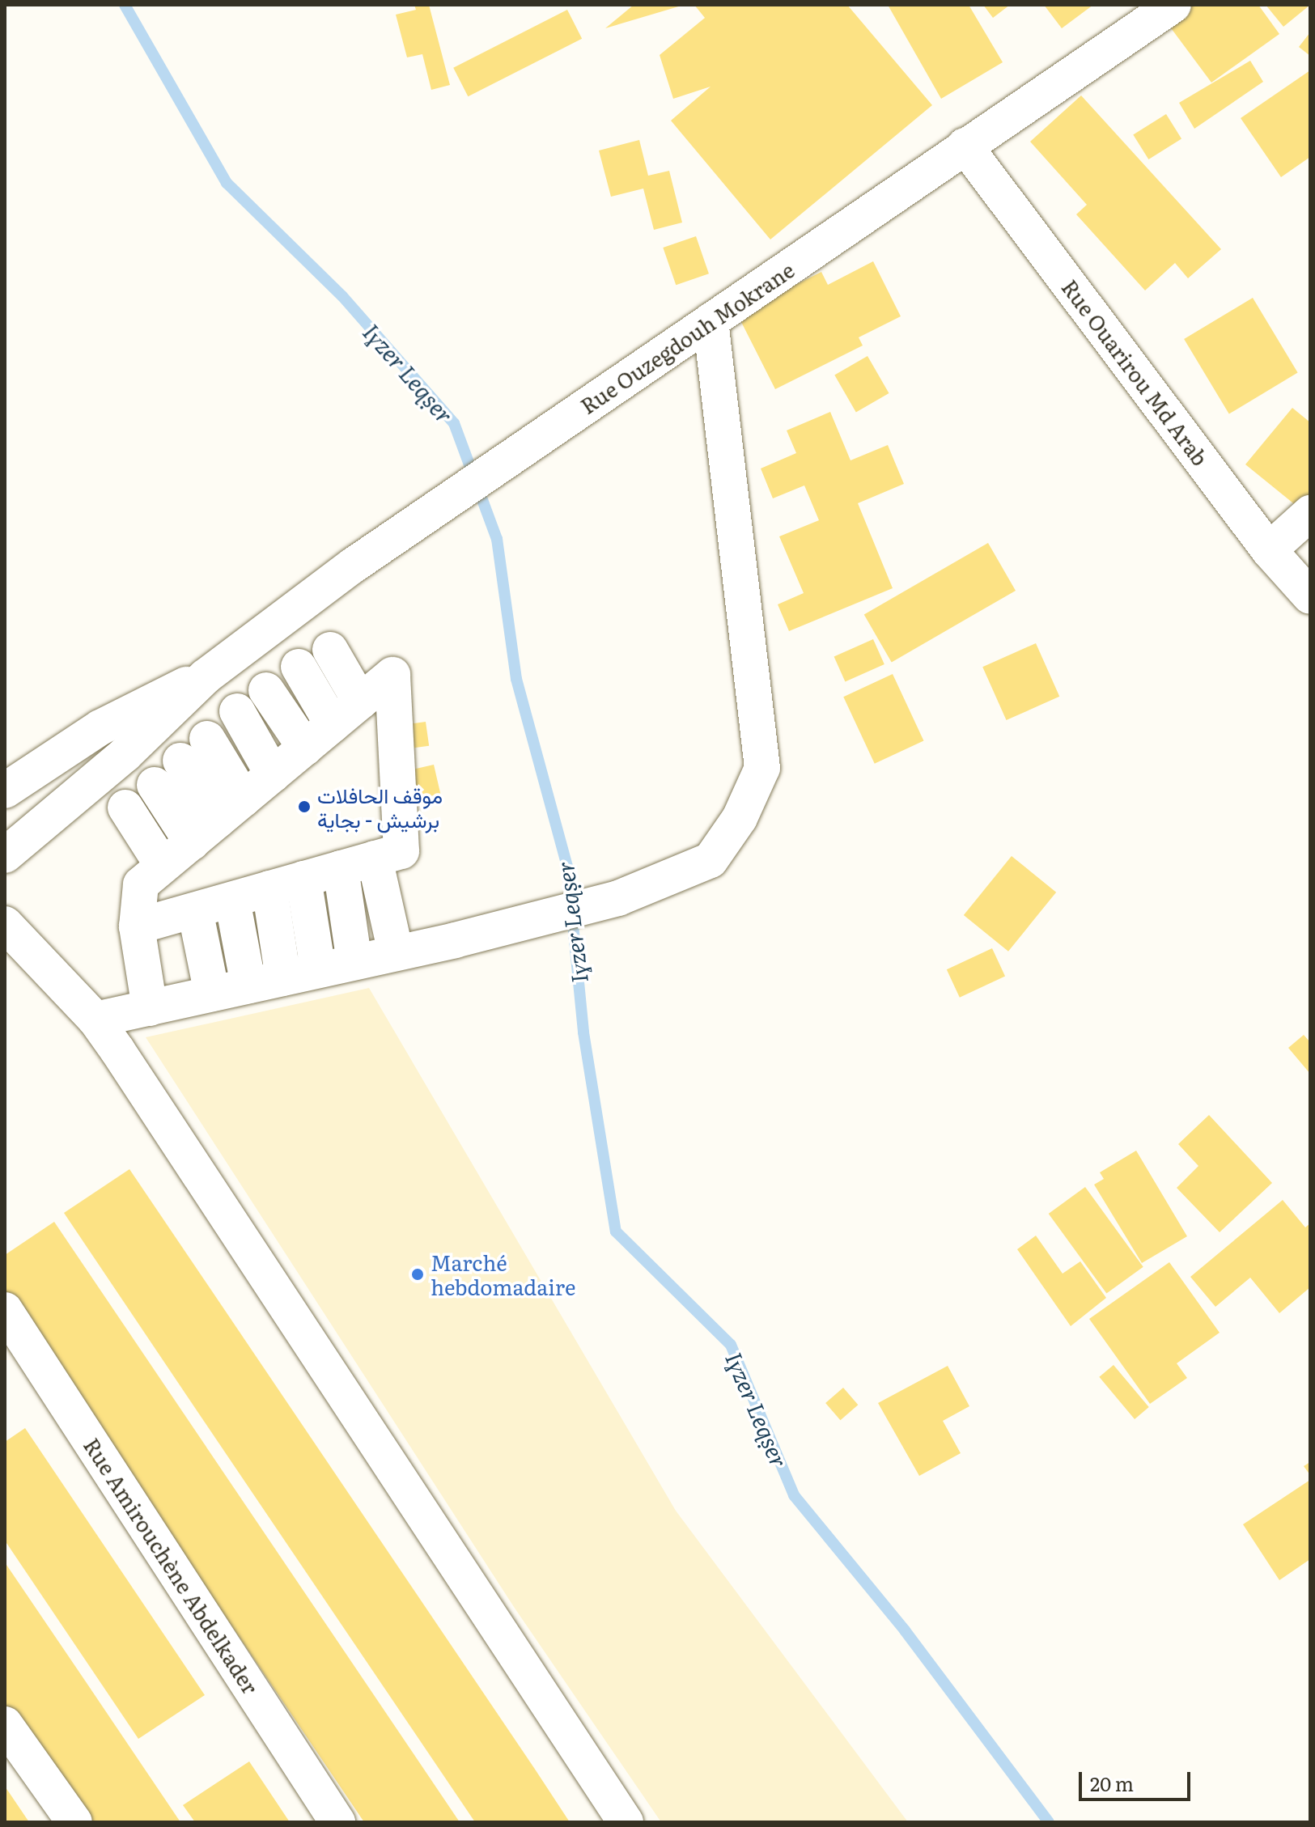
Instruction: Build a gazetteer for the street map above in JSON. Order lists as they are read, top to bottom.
{
  "streets": {
    "street": ["Rue Ouzegdouh Mokrane", "Rue Ouarirou Md Arab", "Rue Amirouchène Abdelkader"]
  },
  "crossings": [
    ["Rue Ouzegdouh Mokrane", "Rue Ouarirou Md Arab"]
  ],
  "water": ["Iɣzer Leqṣer"],
  "places": ["موقف الحافلات برشيش - بجاية", "Marché hebdomadaire"],
  "scale_bar": "20 m"
}
